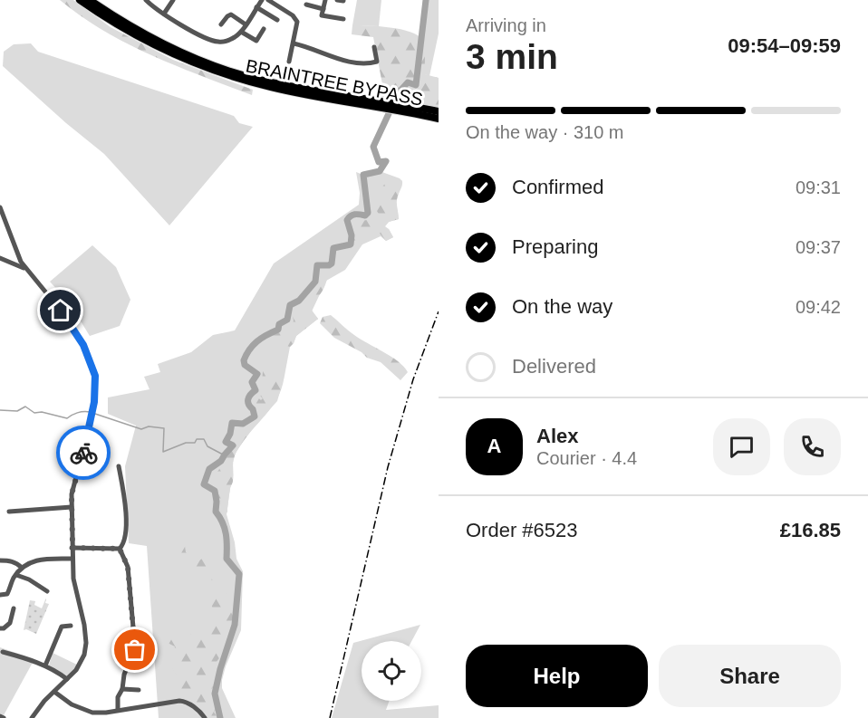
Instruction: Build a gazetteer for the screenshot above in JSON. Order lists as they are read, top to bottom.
{
  "streets": {
    "highway": ["BRAINTREE BYPASS"]
  },
  "page": {
    "heading": ["3 min", "Arriving in", "09:54–09:59"],
    "panel": [
      "Alex",
      "Courier · 4.4",
      "Order #6523",
      "£16.85"
    ],
    "bar": "On the way · 310 m",
    "list": [
      ["Confirmed", "09:31"],
      ["Preparing", "09:37"],
      ["On the way", "09:42"],
      "Delivered"
    ],
    "round": "A",
    "buttons": ["Help", "Share"]
  }
}
